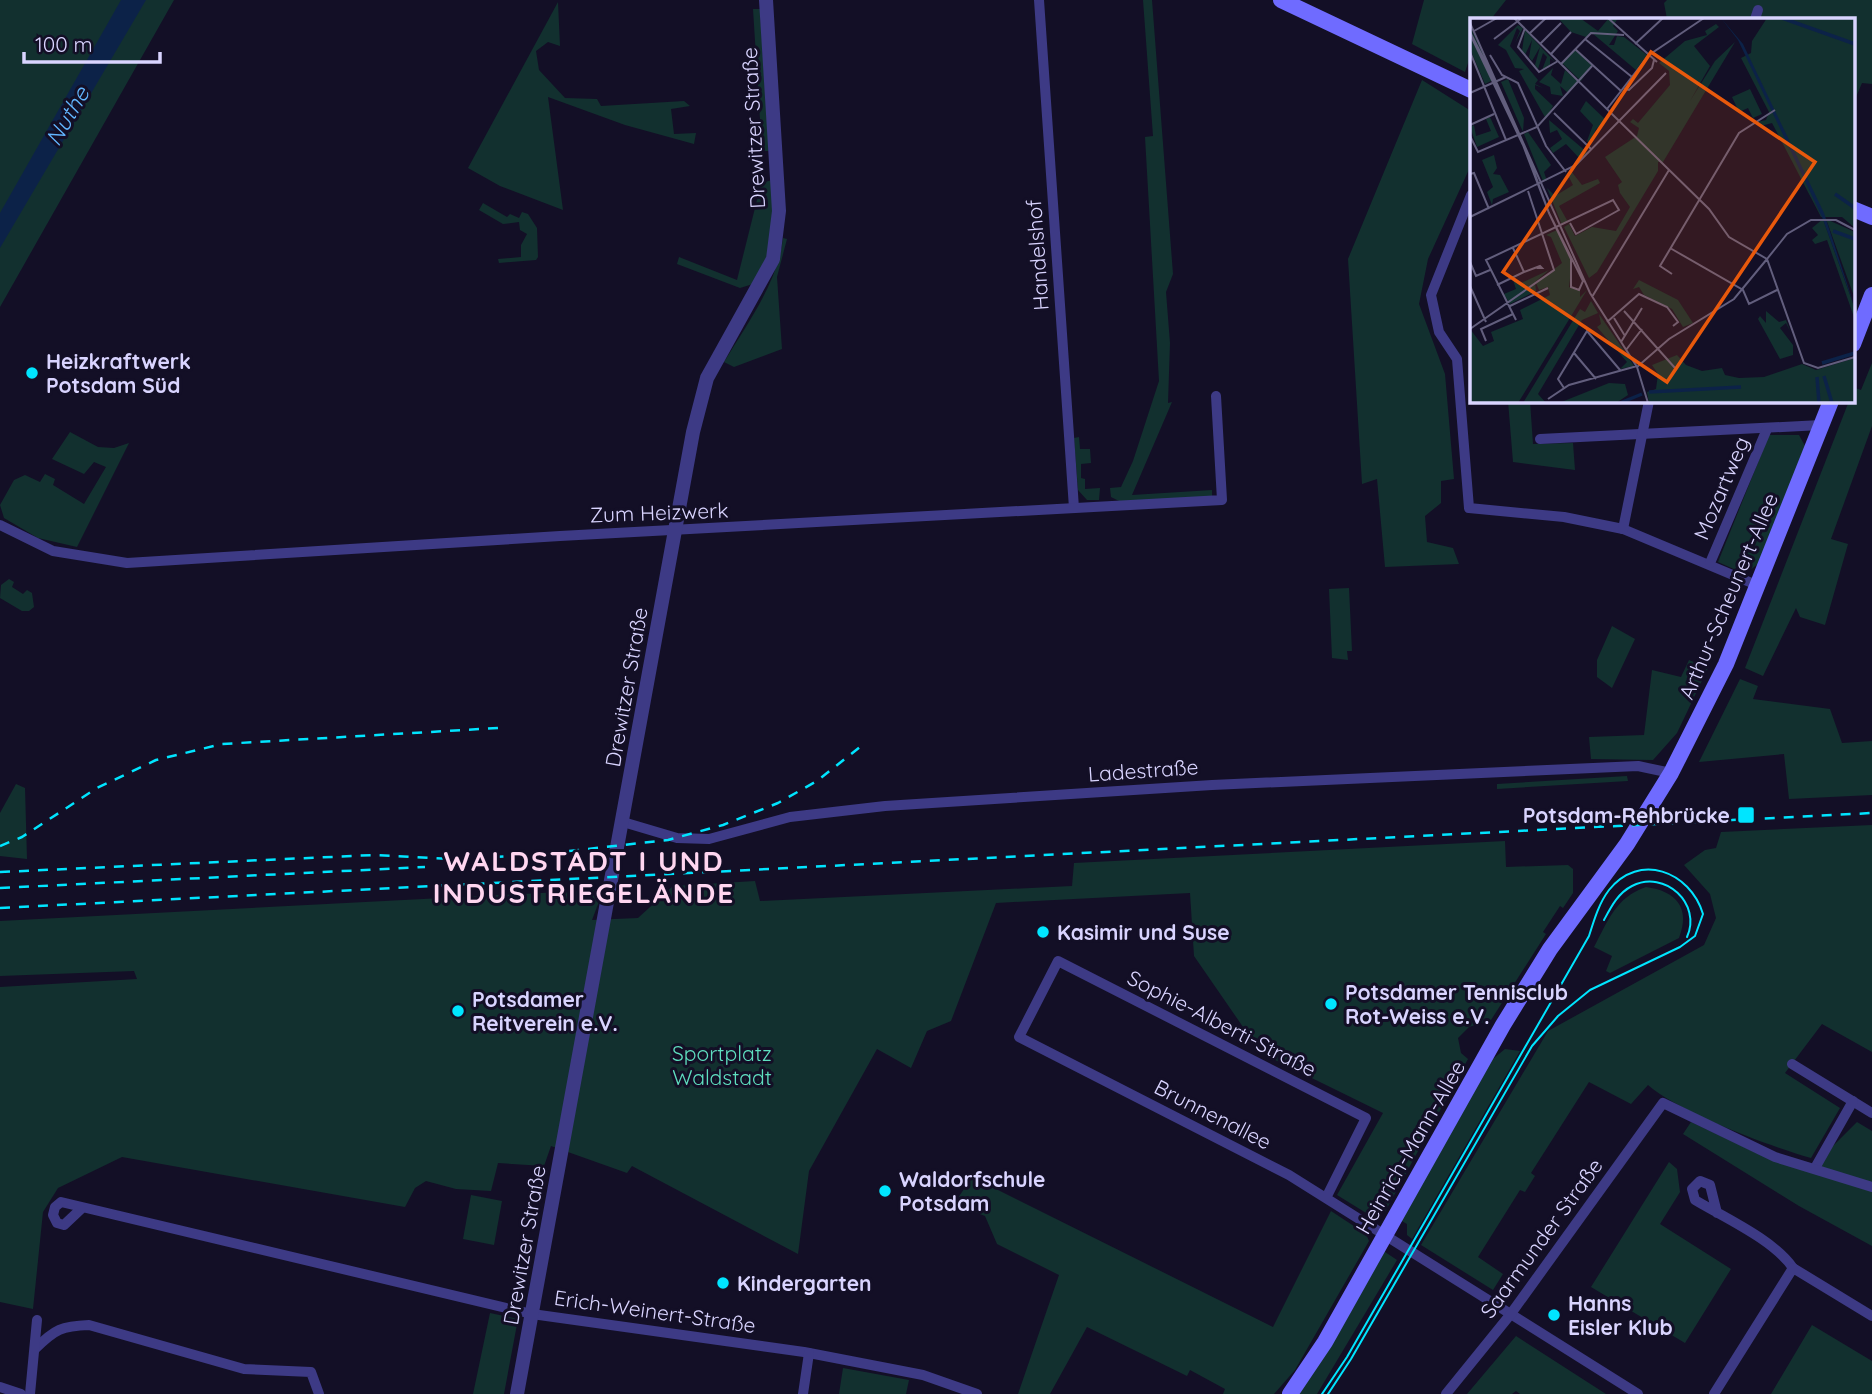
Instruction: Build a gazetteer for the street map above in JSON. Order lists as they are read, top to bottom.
{
  "streets": {
    "main road": ["Arthur-Scheunert-Allee", "Heinrich-Mann-Allee"],
    "street": [
      "Drewitzer Straße",
      "Handelshof",
      "Mozartweg",
      "Zum Heizwerk",
      "Ladestraße",
      "Sophie-Alberti-Straße",
      "Brunnenallee",
      "Saarmunder Straße",
      "Erich-Weinert-Straße"
    ]
  },
  "crossings": [
    ["Drewitzer Straße", "Zum Heizwerk"],
    ["Drewitzer Straße", "Ladestraße"],
    ["Drewitzer Straße", "Erich-Weinert-Straße"],
    ["Handelshof", "Zum Heizwerk"],
    ["Arthur-Scheunert-Allee", "Ladestraße"],
    ["Arthur-Scheunert-Allee", "Heinrich-Mann-Allee"],
    ["Sophie-Alberti-Straße", "Brunnenallee"],
    ["Brunnenallee", "Heinrich-Mann-Allee"],
    ["Brunnenallee", "Saarmunder Straße"]
  ],
  "districts": ["WALDSTADT I UND INDUSTRIEGELÄNDE"],
  "water": ["Nuthe"],
  "parks": ["Sportplatz Waldstadt"],
  "places": {
    "other": [
      "Heizkraftwerk Potsdam Süd",
      "Kasimir und Suse",
      "Potsdamer Tennisclub Rot-Weiss e.V.",
      "Potsdamer Reitverein e.V.",
      "Waldorfschule Potsdam",
      "Kindergarten",
      "Hanns Eisler Klub"
    ],
    "transit": ["Potsdam-Rehbrücke"]
  },
  "scale_bar": "100 m"
}
